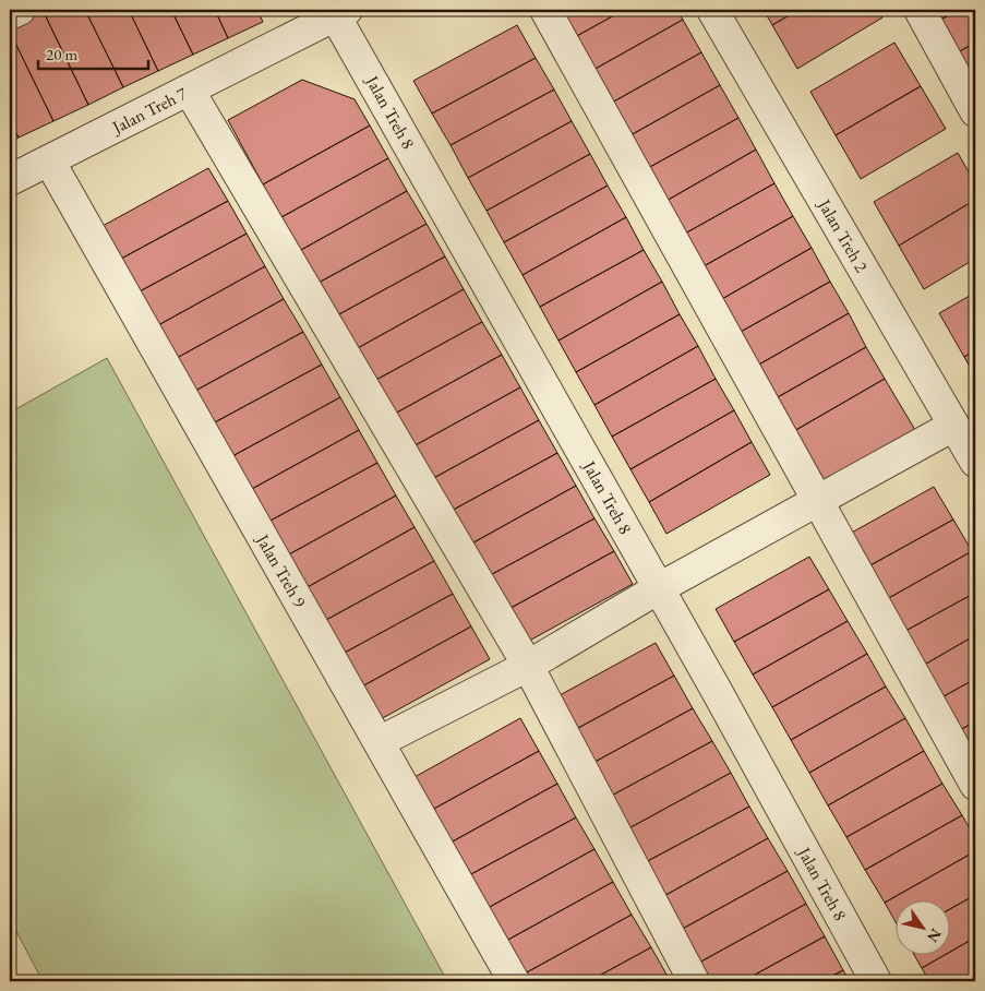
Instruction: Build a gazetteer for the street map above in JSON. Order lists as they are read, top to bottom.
{
  "streets": {
    "street": [
      "Jalan Treh 7",
      "Jalan Treh 8",
      "Jalan Treh 2",
      "Jalan Treh 9"
    ]
  },
  "crossings": [
    ["Jalan Treh 7", "Jalan Treh 8"],
    ["Jalan Treh 7", "Jalan Treh 9"]
  ],
  "scale_bar": "20 m",
  "north": "bottom right"
}
